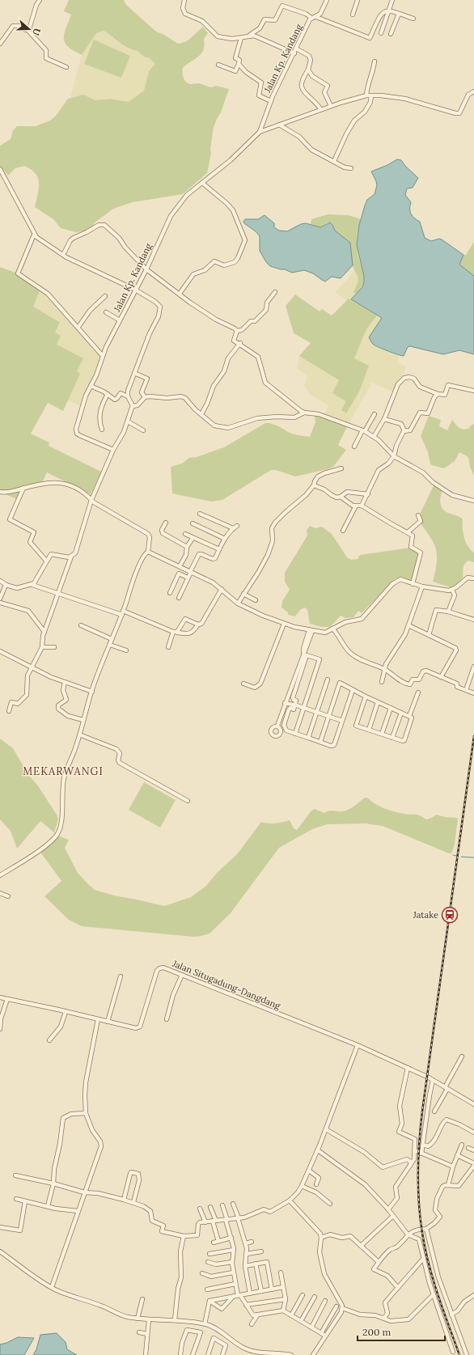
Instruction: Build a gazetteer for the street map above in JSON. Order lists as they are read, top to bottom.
{
  "streets": {
    "street": ["Jalan Kp. Kandang", "Jalan Situgadung-Dangdang"]
  },
  "districts": ["MEKARWANGI"],
  "places": {
    "station": ["Jatake"]
  },
  "scale_bar": "200 m",
  "north": "right"
}
